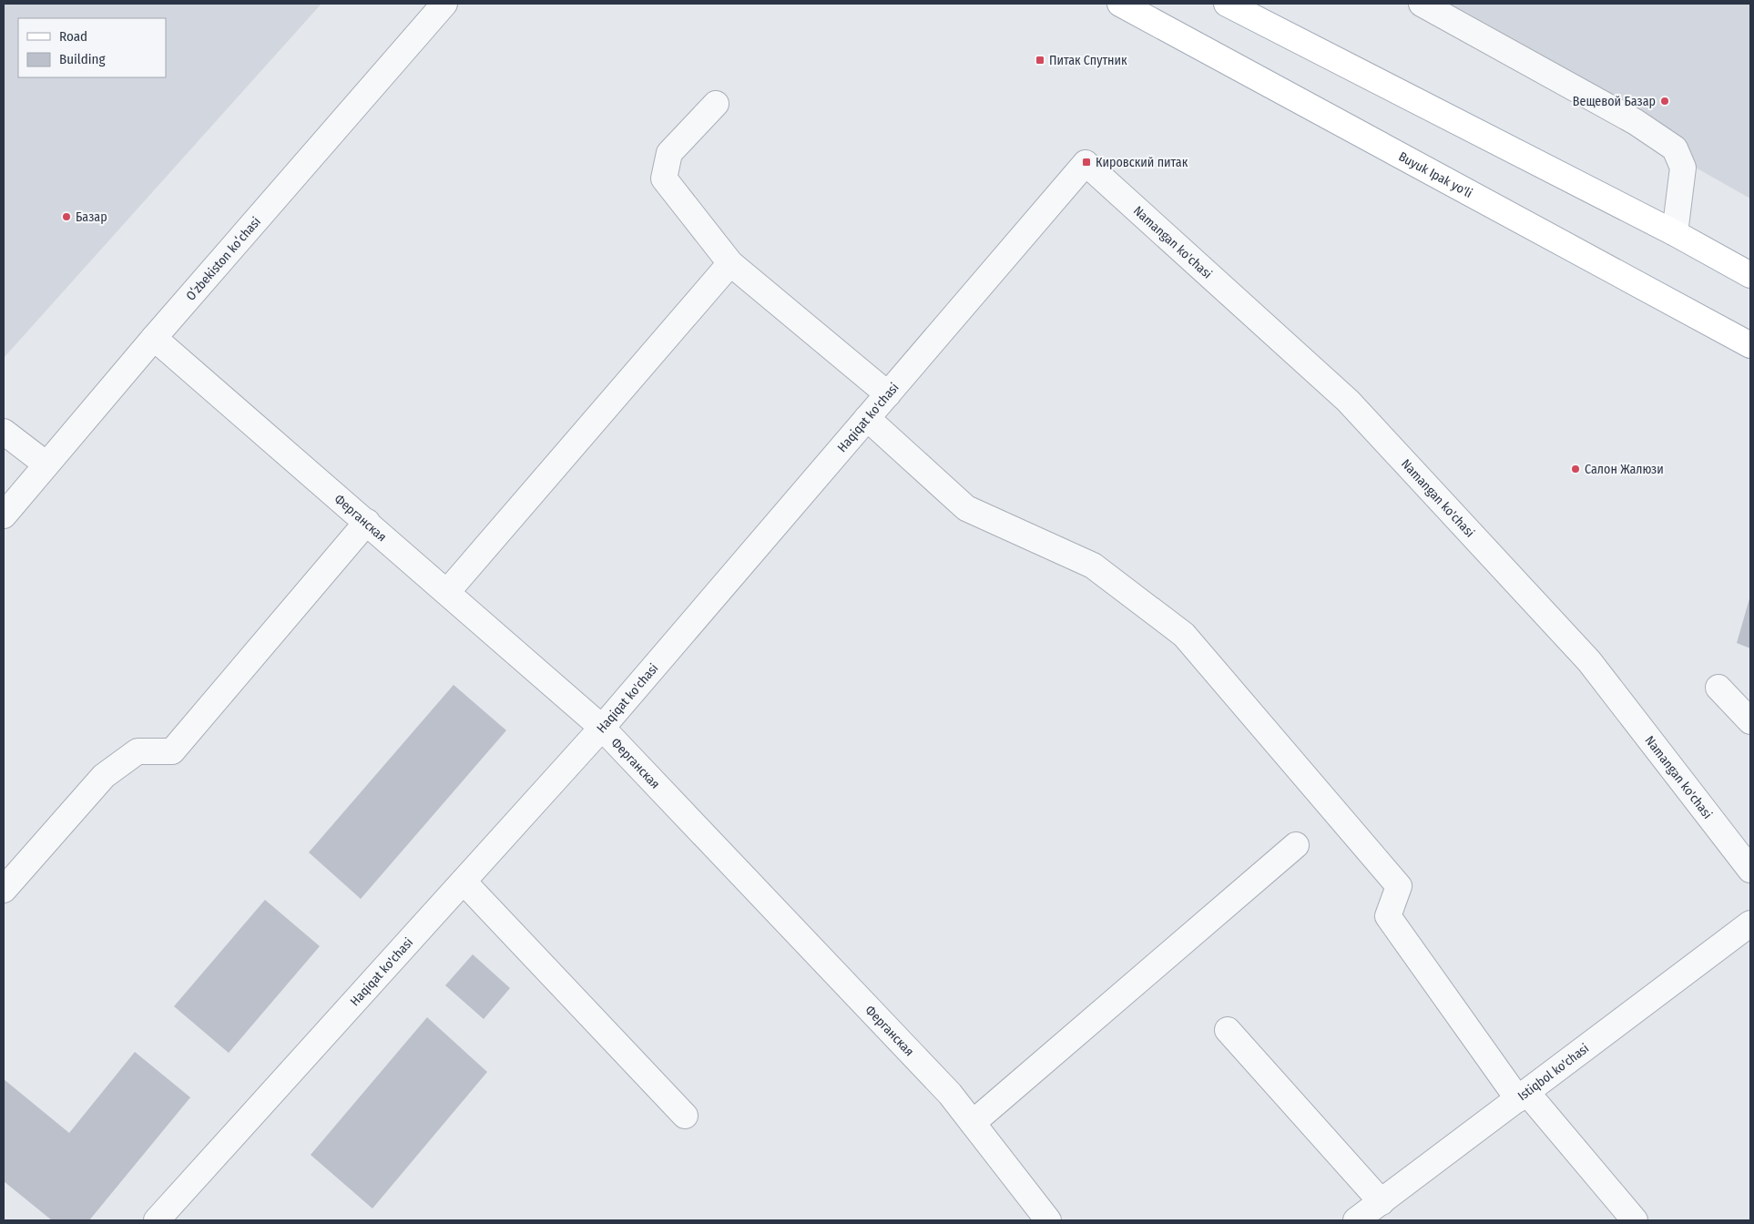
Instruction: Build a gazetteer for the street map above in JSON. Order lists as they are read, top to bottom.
{
  "streets": {
    "main road": ["Buyuk Ipak yo'li"],
    "street": [
      "Namangan ko'chasi",
      "Oʻzbekiston koʻchasi",
      "Haqiqat ko'chasi",
      "Ферганская",
      "Istiqbol ko'chasi"
    ]
  },
  "crossings": [
    ["Namangan ko'chasi", "Haqiqat ko'chasi"],
    ["Oʻzbekiston koʻchasi", "Ферганская"],
    ["Haqiqat ko'chasi", "Ферганская"]
  ],
  "places": {
    "transit": ["Питак Спутник", "Кировский питак"],
    "other": ["Вещевой Базар", "Базар", "Салон Жалюзи"]
  },
  "legend": ["Road", "Building"]
}
